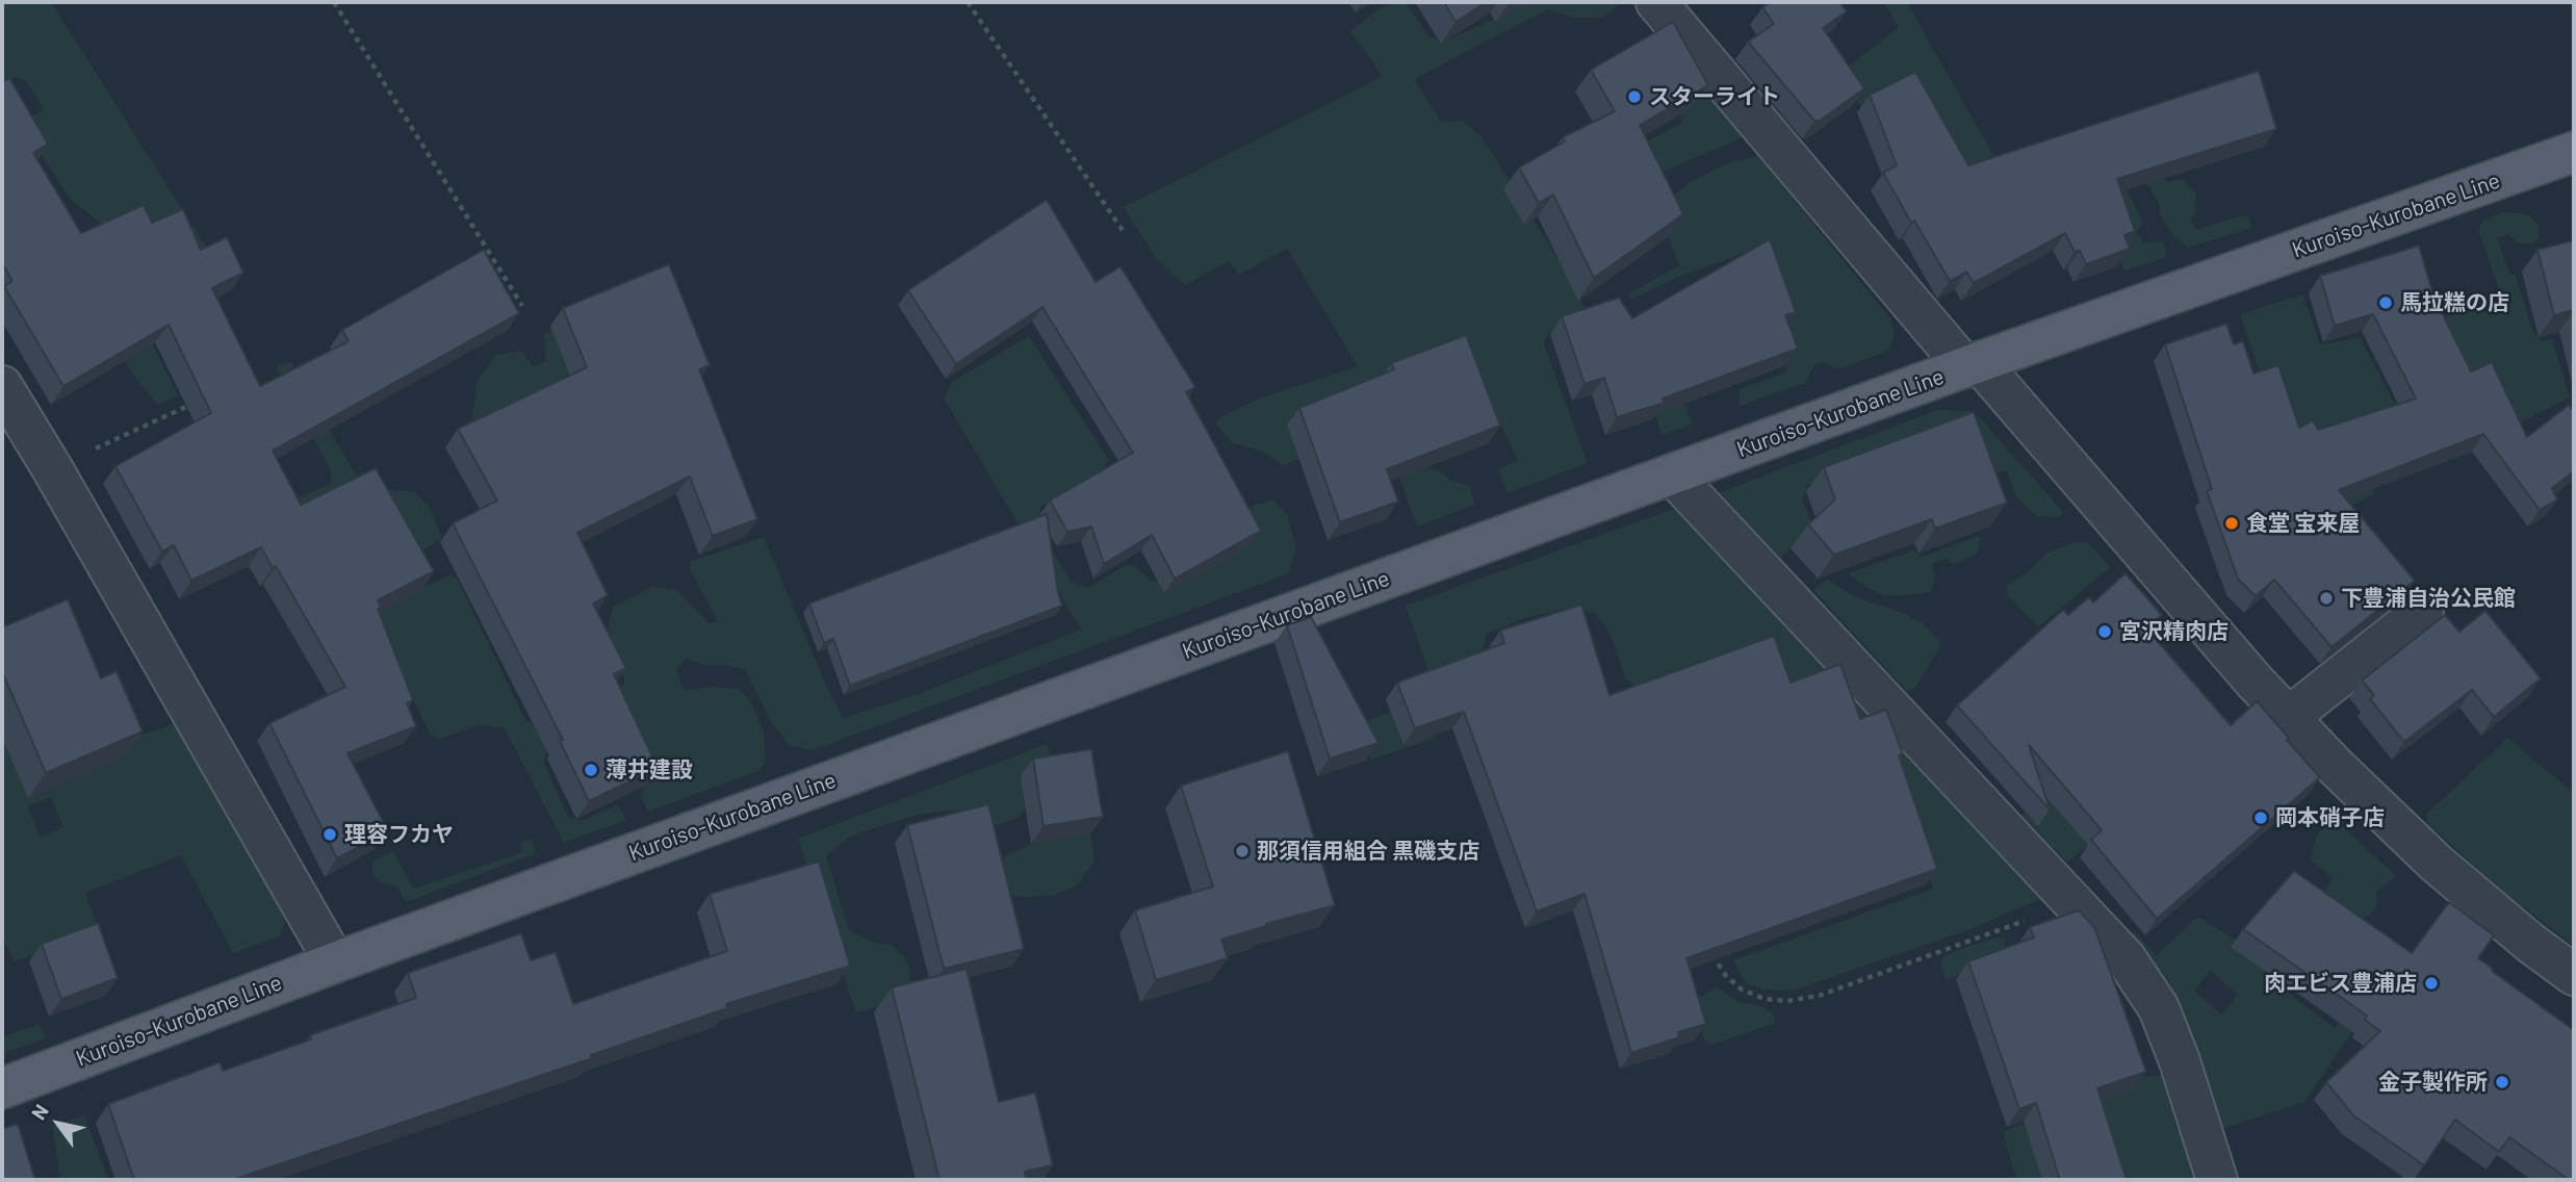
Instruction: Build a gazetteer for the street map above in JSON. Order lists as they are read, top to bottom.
{
  "streets": {
    "main road": ["Kuroiso-Kurobane Line"]
  },
  "places": [
    "スターライト",
    "馬拉糕の店",
    "食堂 宝来屋",
    "下豊浦自治公民館",
    "宮沢精肉店",
    "薄井建設",
    "岡本硝子店",
    "理容フカヤ",
    "那須信用組合 黒磯支店",
    "肉エビス豊浦店",
    "金子製作所"
  ],
  "north": "top left"
}
